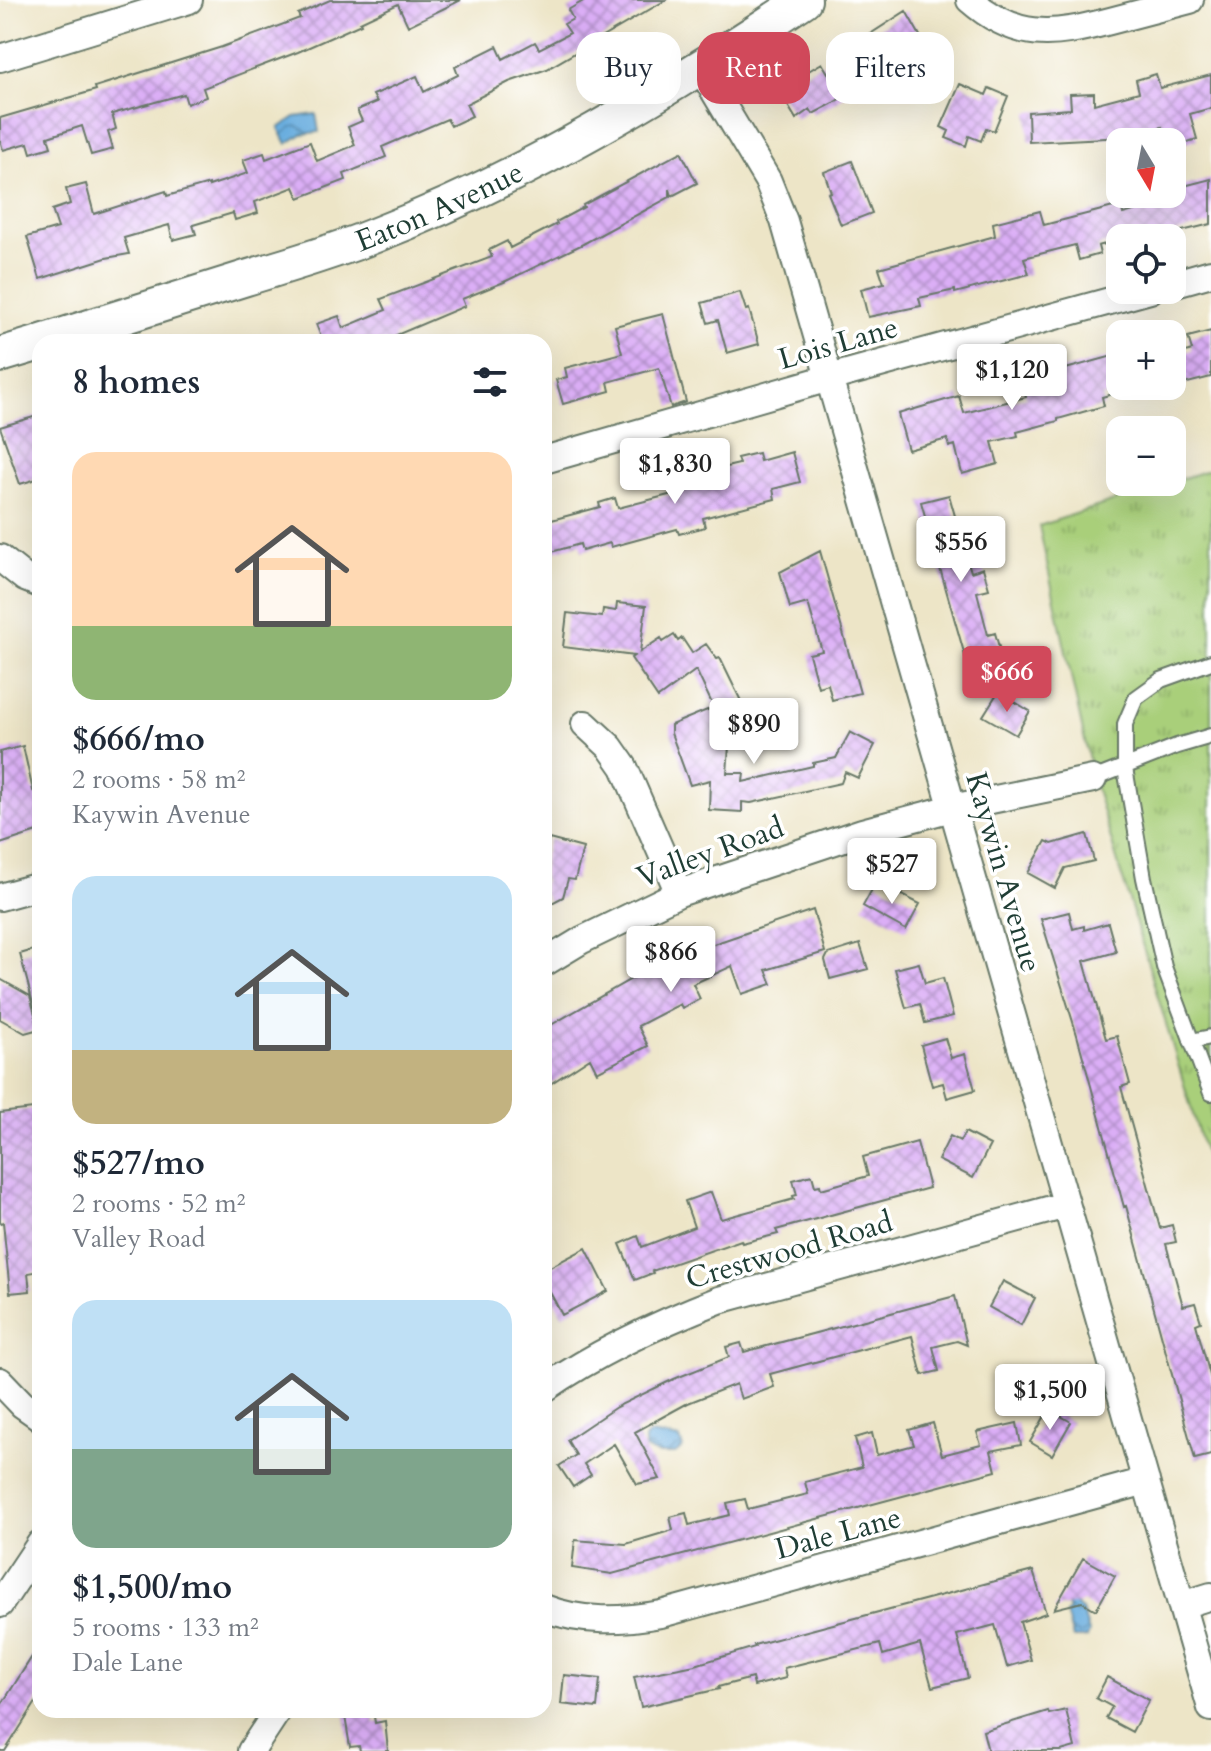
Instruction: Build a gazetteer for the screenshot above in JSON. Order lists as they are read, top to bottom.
{
  "streets": {
    "street": [
      "Eaton Avenue",
      "Lois Lane",
      "Valley Road",
      "Kaywin Avenue",
      "Crestwood Road",
      "Dale Lane"
    ]
  },
  "crossings": [
    ["Lois Lane", "Kaywin Avenue"],
    ["Valley Road", "Kaywin Avenue"],
    ["Kaywin Avenue", "Crestwood Road"],
    ["Kaywin Avenue", "Dale Lane"]
  ],
  "north": "bottom",
  "page": {
    "chip": ["Buy", "Rent", "Filters"],
    "map_buttons": ["+", "−"],
    "heading": "8 homes",
    "price": [
      "$1,120",
      "$1,830",
      "$556",
      "$666",
      "$890",
      "$527",
      "$866",
      "$1,500"
    ],
    "list": [
      {
        "name": "$666/mo",
        "note": "2 rooms · 58 m² · Kaywin Avenue"
      },
      {
        "name": "$527/mo",
        "note": "2 rooms · 52 m² · Valley Road"
      },
      {
        "name": "$1,500/mo",
        "note": "5 rooms · 133 m² · Dale Lane"
      }
    ]
  }
}
